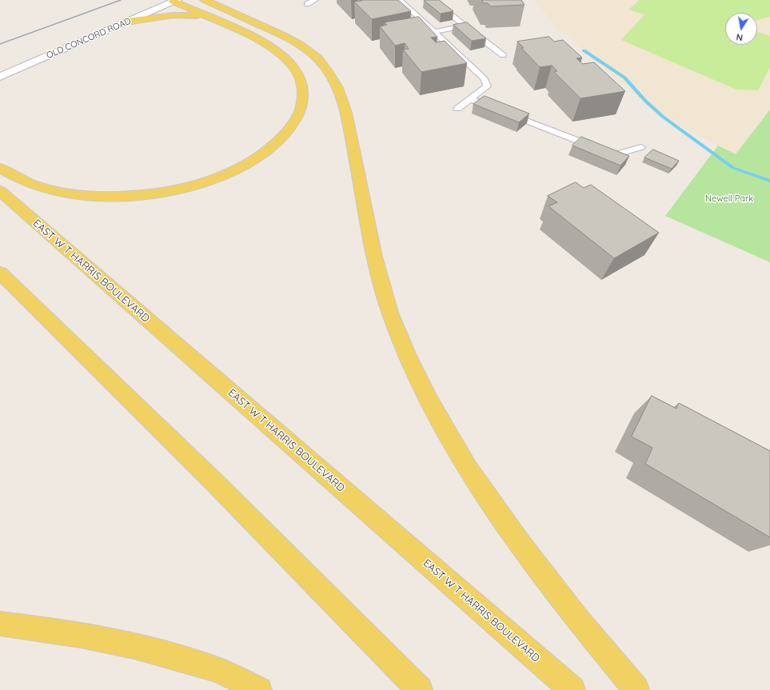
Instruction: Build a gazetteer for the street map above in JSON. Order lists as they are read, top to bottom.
{
  "streets": {
    "main road": ["EAST W T HARRIS BOULEVARD"],
    "street": ["OLD CONCORD ROAD"]
  },
  "parks": ["Newell Park"],
  "north": "bottom"
}
